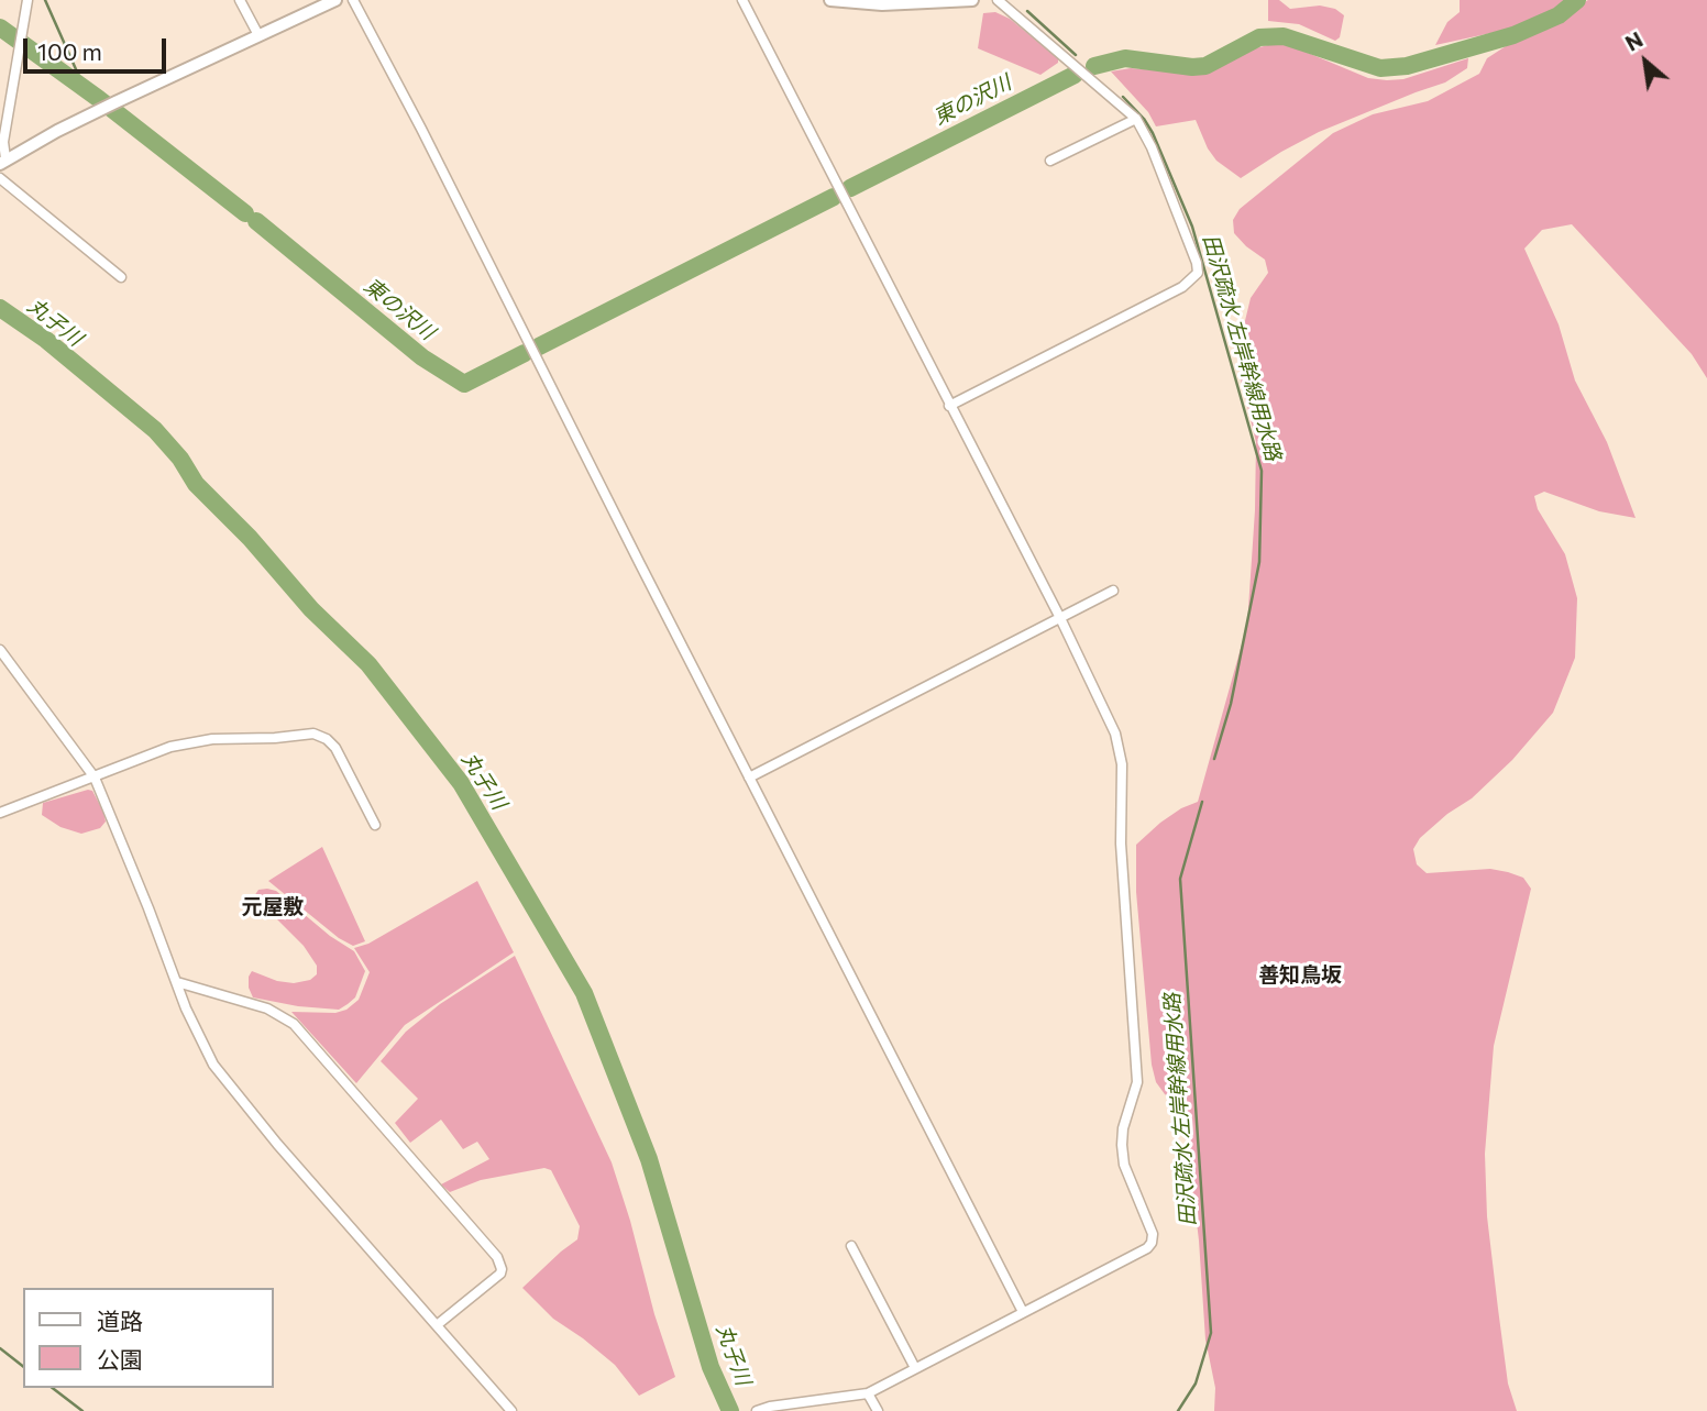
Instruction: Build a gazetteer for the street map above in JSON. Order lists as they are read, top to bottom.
{
  "districts": ["元屋敷", "善知鳥坂"],
  "water": ["東の沢川", "丸子川", "田沢疏水 左岸幹線用水路"],
  "legend": ["道路", "公園"],
  "scale_bar": "100 m",
  "north": "top left"
}
